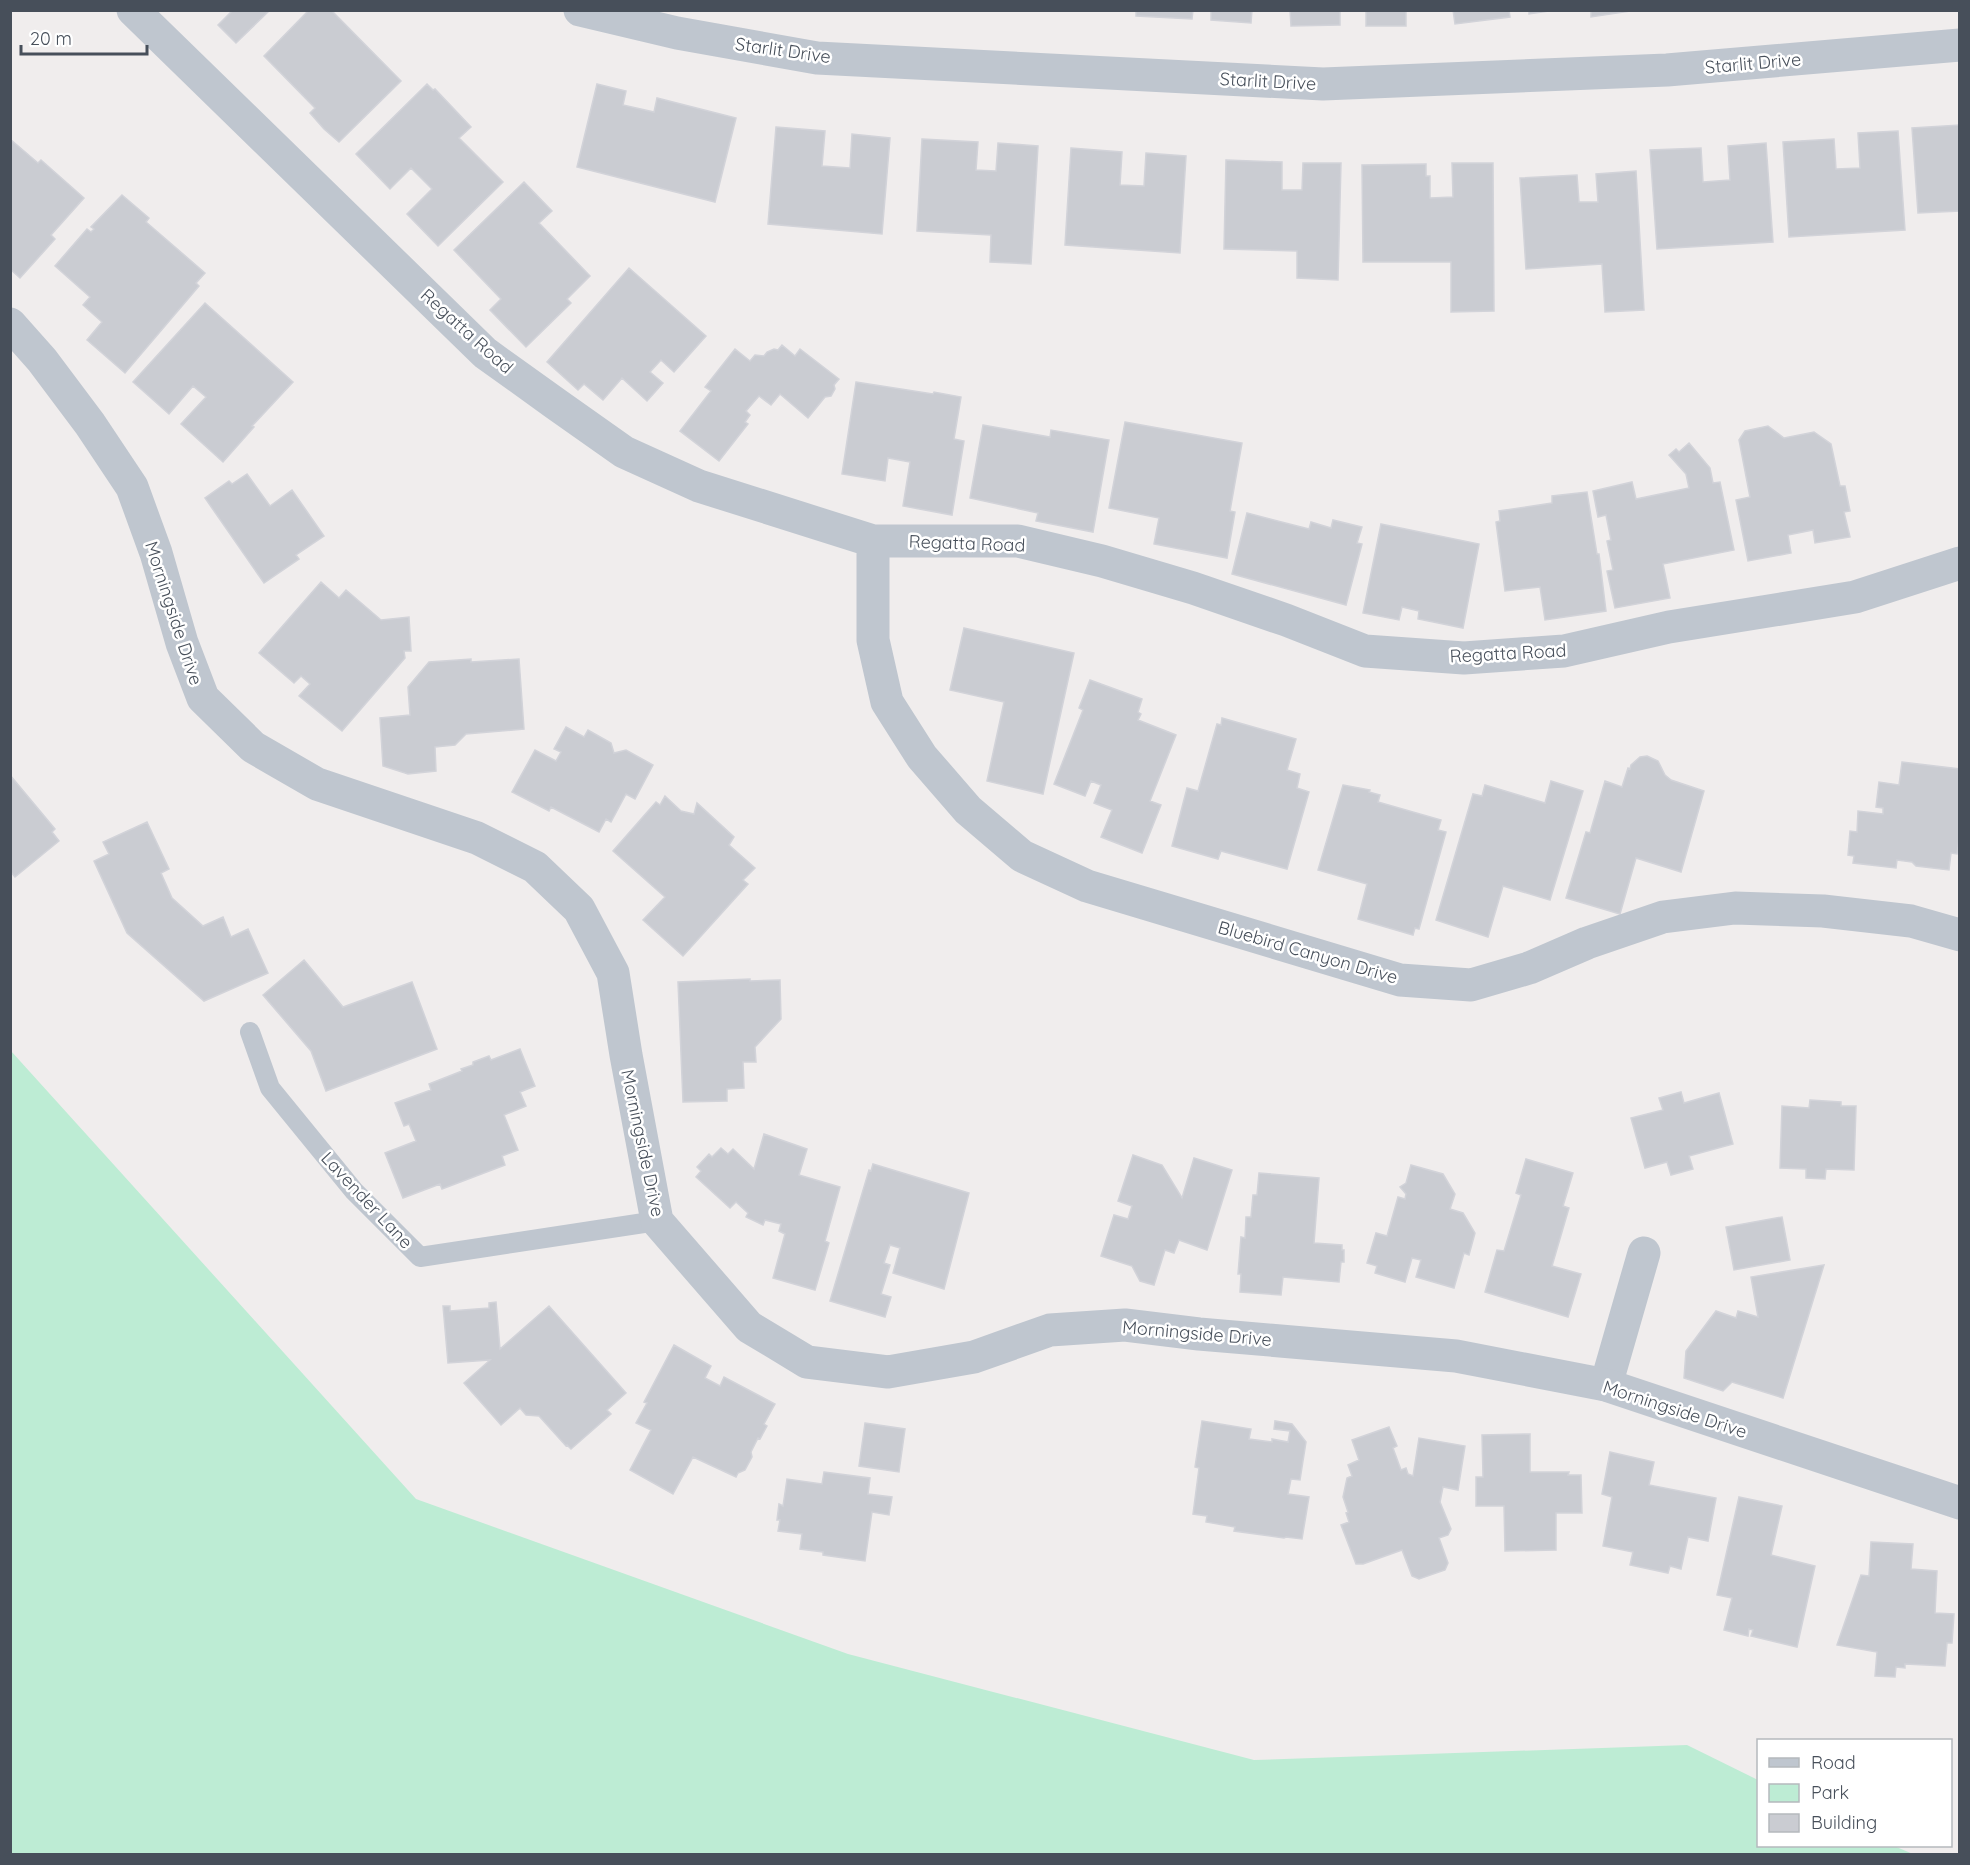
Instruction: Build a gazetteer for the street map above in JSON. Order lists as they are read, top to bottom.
{
  "streets": {
    "street": [
      "Starlit Drive",
      "Regatta Road",
      "Morningside Drive",
      "Bluebird Canyon Drive"
    ],
    "lane": ["Lavender Lane"]
  },
  "crossings": [
    ["Regatta Road", "Bluebird Canyon Drive"],
    ["Morningside Drive", "Lavender Lane"]
  ],
  "legend": ["Road", "Park", "Building"],
  "scale_bar": "20 m"
}
